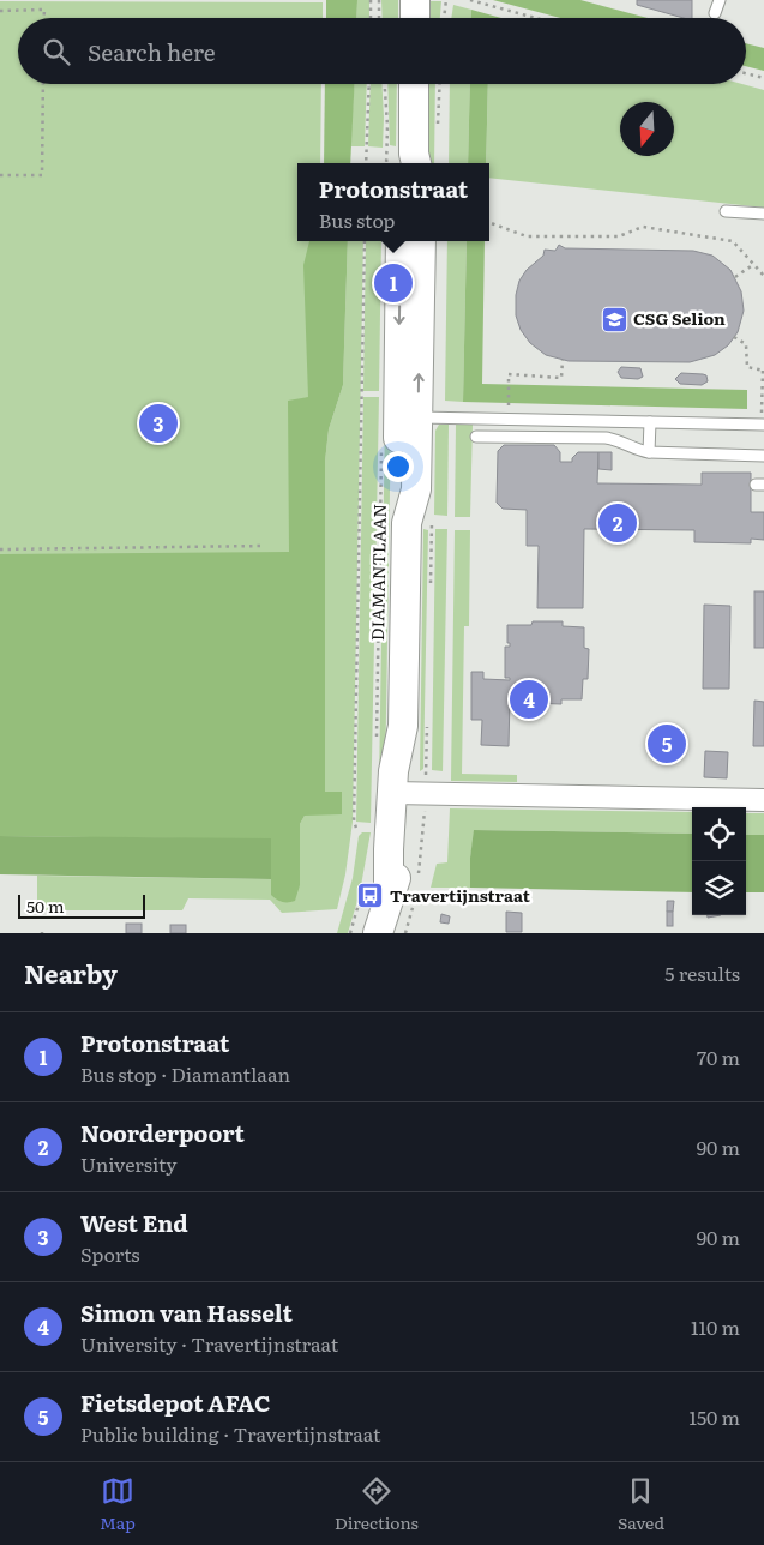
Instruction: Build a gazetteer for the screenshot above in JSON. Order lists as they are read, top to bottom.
{
  "streets": {
    "street": ["DIAMANTLAAN"]
  },
  "places": {
    "school or university": ["CSG Selion"],
    "bus stop": ["Travertijnstraat"]
  },
  "scale_bar": "50 m",
  "north": "bottom",
  "page": {
    "search": "Search here",
    "popup": ["Protonstraat", "Bus stop"],
    "pins": [
      "1",
      "3",
      "2",
      "4",
      "5"
    ],
    "scale": "50 m",
    "heading": ["Nearby", "5 results"],
    "list": [
      {
        "mark": "1",
        "name": "Protonstraat",
        "note": "Bus stop · Diamantlaan",
        "value": "70 m"
      },
      {
        "mark": "2",
        "name": "Noorderpoort",
        "note": "University",
        "value": "90 m"
      },
      {
        "mark": "3",
        "name": "West End",
        "note": "Sports",
        "value": "90 m"
      },
      {
        "mark": "4",
        "name": "Simon van Hasselt",
        "note": "University · Travertijnstraat",
        "value": "110 m"
      },
      {
        "mark": "5",
        "name": "Fietsdepot AFAC",
        "note": "Public building · Travertijnstraat",
        "value": "150 m"
      }
    ],
    "nav": ["Map", "Directions", "Saved"]
  }
}
